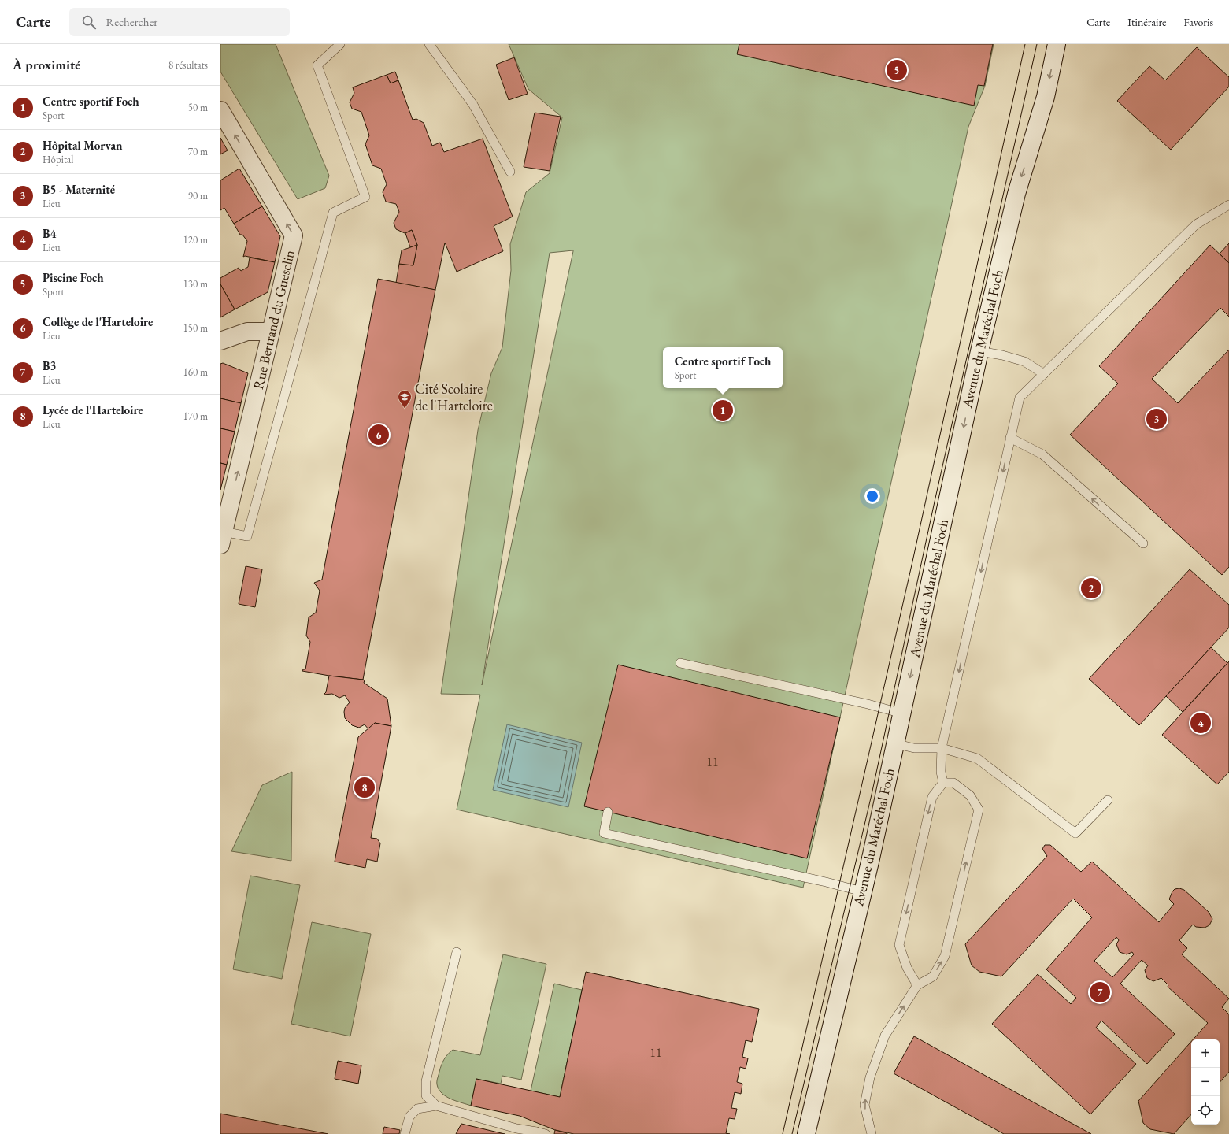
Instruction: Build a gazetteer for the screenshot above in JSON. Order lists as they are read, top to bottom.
{
  "streets": {
    "main road": ["Rue Bertrand du Guesclin", "Avenue du Maréchal Foch"]
  },
  "one_way": ["Rue Bertrand du Guesclin", "Avenue du Maréchal Foch"],
  "places": {
    "school or university": ["Cité Scolaire de l'Harteloire"]
  },
  "house_numbers": ["11", "11"],
  "page": {
    "header": "Carte",
    "search": "Rechercher",
    "nav": ["Carte", "Itinéraire", "Favoris"],
    "heading": ["À proximité", "8 résultats"],
    "pins": [
      "5",
      "1",
      "3",
      "6",
      "2",
      "4",
      "8",
      "7"
    ],
    "list": [
      {
        "mark": "1",
        "name": "Centre sportif Foch",
        "note": "Sport",
        "value": "50 m"
      },
      {
        "mark": "2",
        "name": "Hôpital Morvan",
        "note": "Hôpital",
        "value": "70 m"
      },
      {
        "mark": "3",
        "name": "B5 - Maternité",
        "note": "Lieu",
        "value": "90 m"
      },
      {
        "mark": "4",
        "name": "B4",
        "note": "Lieu",
        "value": "120 m"
      },
      {
        "mark": "5",
        "name": "Piscine Foch",
        "note": "Sport",
        "value": "130 m"
      },
      {
        "mark": "6",
        "name": "Collège de l'Harteloire",
        "note": "Lieu",
        "value": "150 m"
      },
      {
        "mark": "7",
        "name": "B3",
        "note": "Lieu",
        "value": "160 m"
      },
      {
        "mark": "8",
        "name": "Lycée de l'Harteloire",
        "note": "Lieu",
        "value": "170 m"
      }
    ],
    "popup": ["Centre sportif Foch", "Sport"],
    "map_buttons": ["+", "−"]
  }
}
